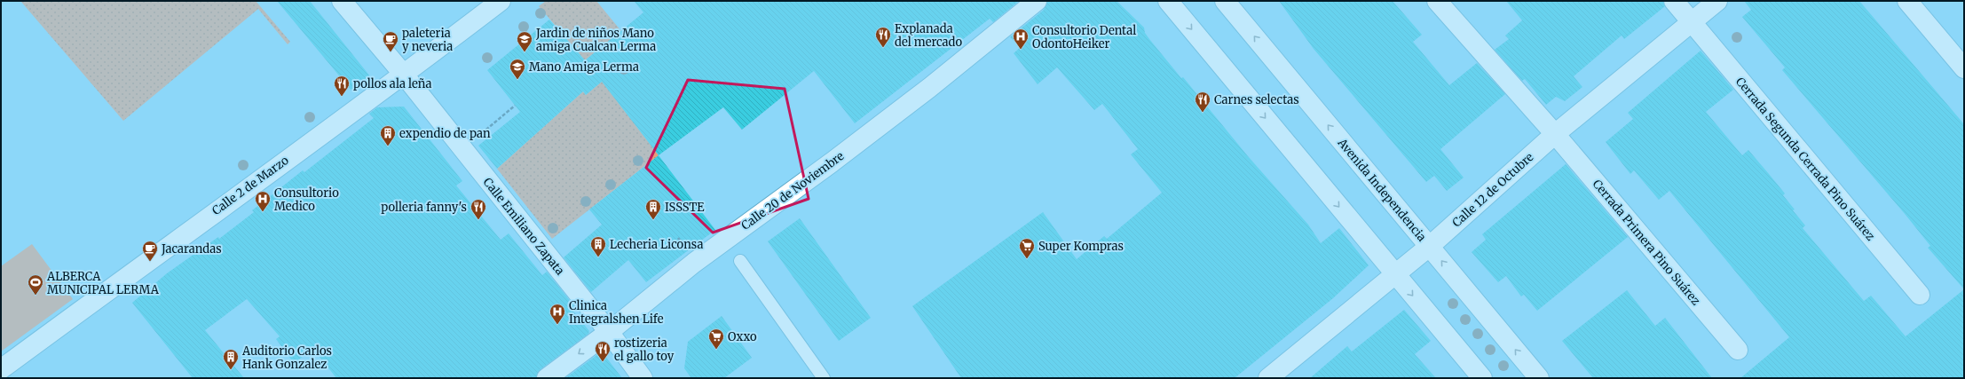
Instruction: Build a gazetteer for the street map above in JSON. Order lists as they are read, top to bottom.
{
  "streets": {
    "street": [
      "Cerrada Segunda Cerrada Pino Suárez",
      "Calle 2 de Marzo",
      "Avenida Independencia",
      "Calle 12 de Octubre",
      "Calle 20 de Noviembre",
      "Calle Emiliano Zapata",
      "Cerrada Primera Pino Suárez"
    ]
  },
  "crossings": [
    ["Cerrada Segunda Cerrada Pino Suárez", "Calle 12 de Octubre"],
    ["Calle 2 de Marzo", "Calle Emiliano Zapata"],
    ["Avenida Independencia", "Calle 12 de Octubre"],
    ["Calle 12 de Octubre", "Cerrada Primera Pino Suárez"],
    ["Calle 20 de Noviembre", "Calle Emiliano Zapata"]
  ],
  "places": {
    "restaurant": [
      "Explanada del mercado",
      "pollos ala leña",
      "Carnes selectas",
      "polleria fanny's",
      "rostizeria el gallo toy"
    ],
    "hospital": ["Consultorio Dental OdontoHeiker", "Consultorio Medico", "Clinica Integralshen Life"],
    "cafe": ["paleteria y neveria", "Jacarandas"],
    "school or university": ["Jardin de niños Mano amiga Cualcan Lerma", "Mano Amiga Lerma"],
    "building": [
      "expendio de pan",
      "ISSSTE",
      "Lecheria Liconsa",
      "Auditorio Carlos Hank Gonzalez"
    ],
    "supermarket": ["Super Kompras", "Oxxo"],
    "sports": ["ALBERCA MUNICIPAL LERMA"]
  }
}
